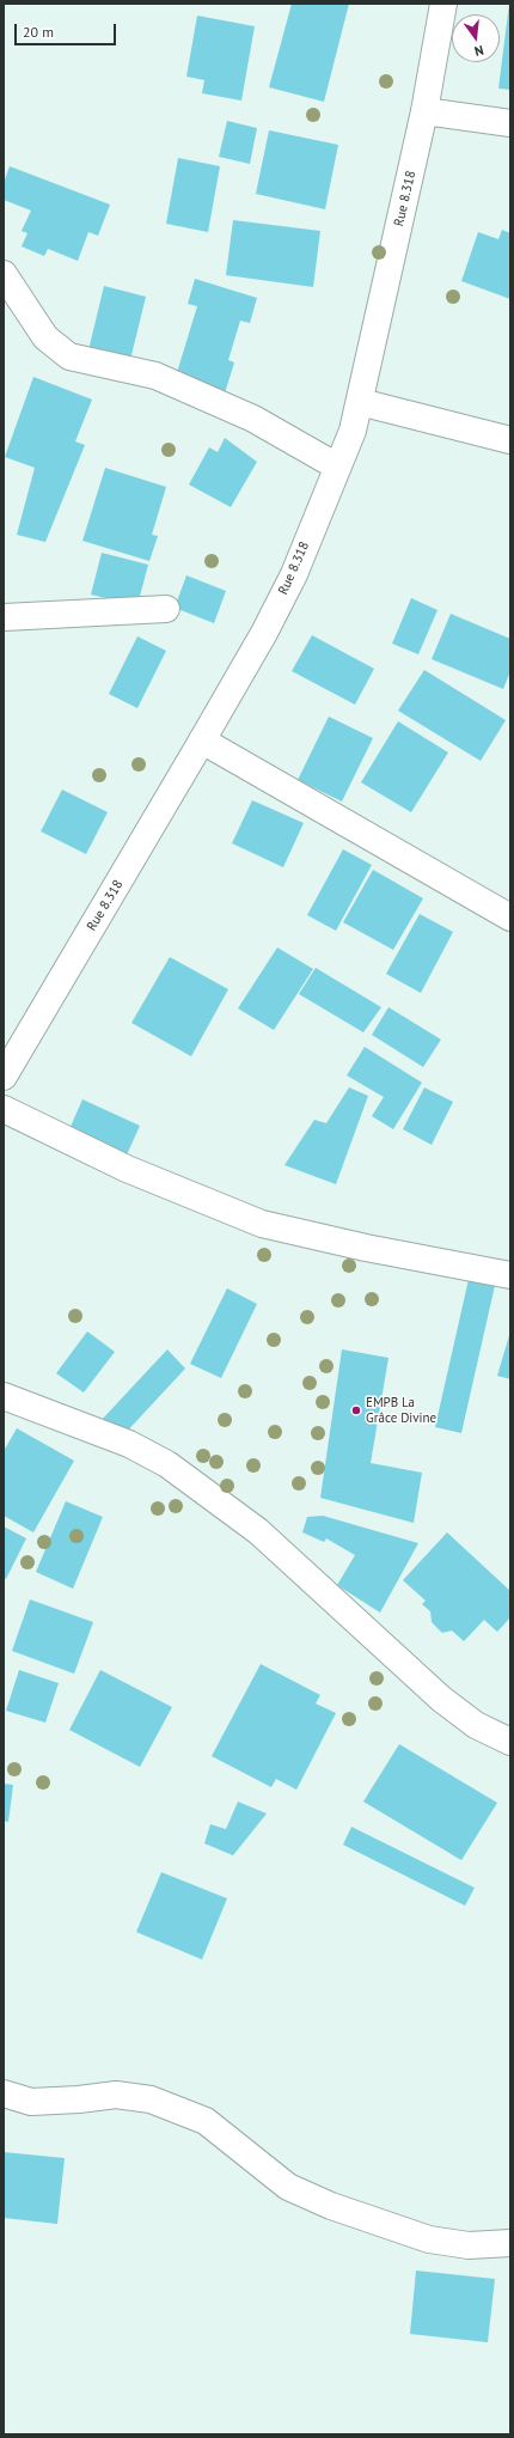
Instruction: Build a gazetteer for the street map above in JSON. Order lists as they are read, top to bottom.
{
  "streets": {
    "street": ["Rue 8.318"]
  },
  "places": ["EMPB La Grâce Divine"],
  "scale_bar": "20 m",
  "north": "bottom"
}
